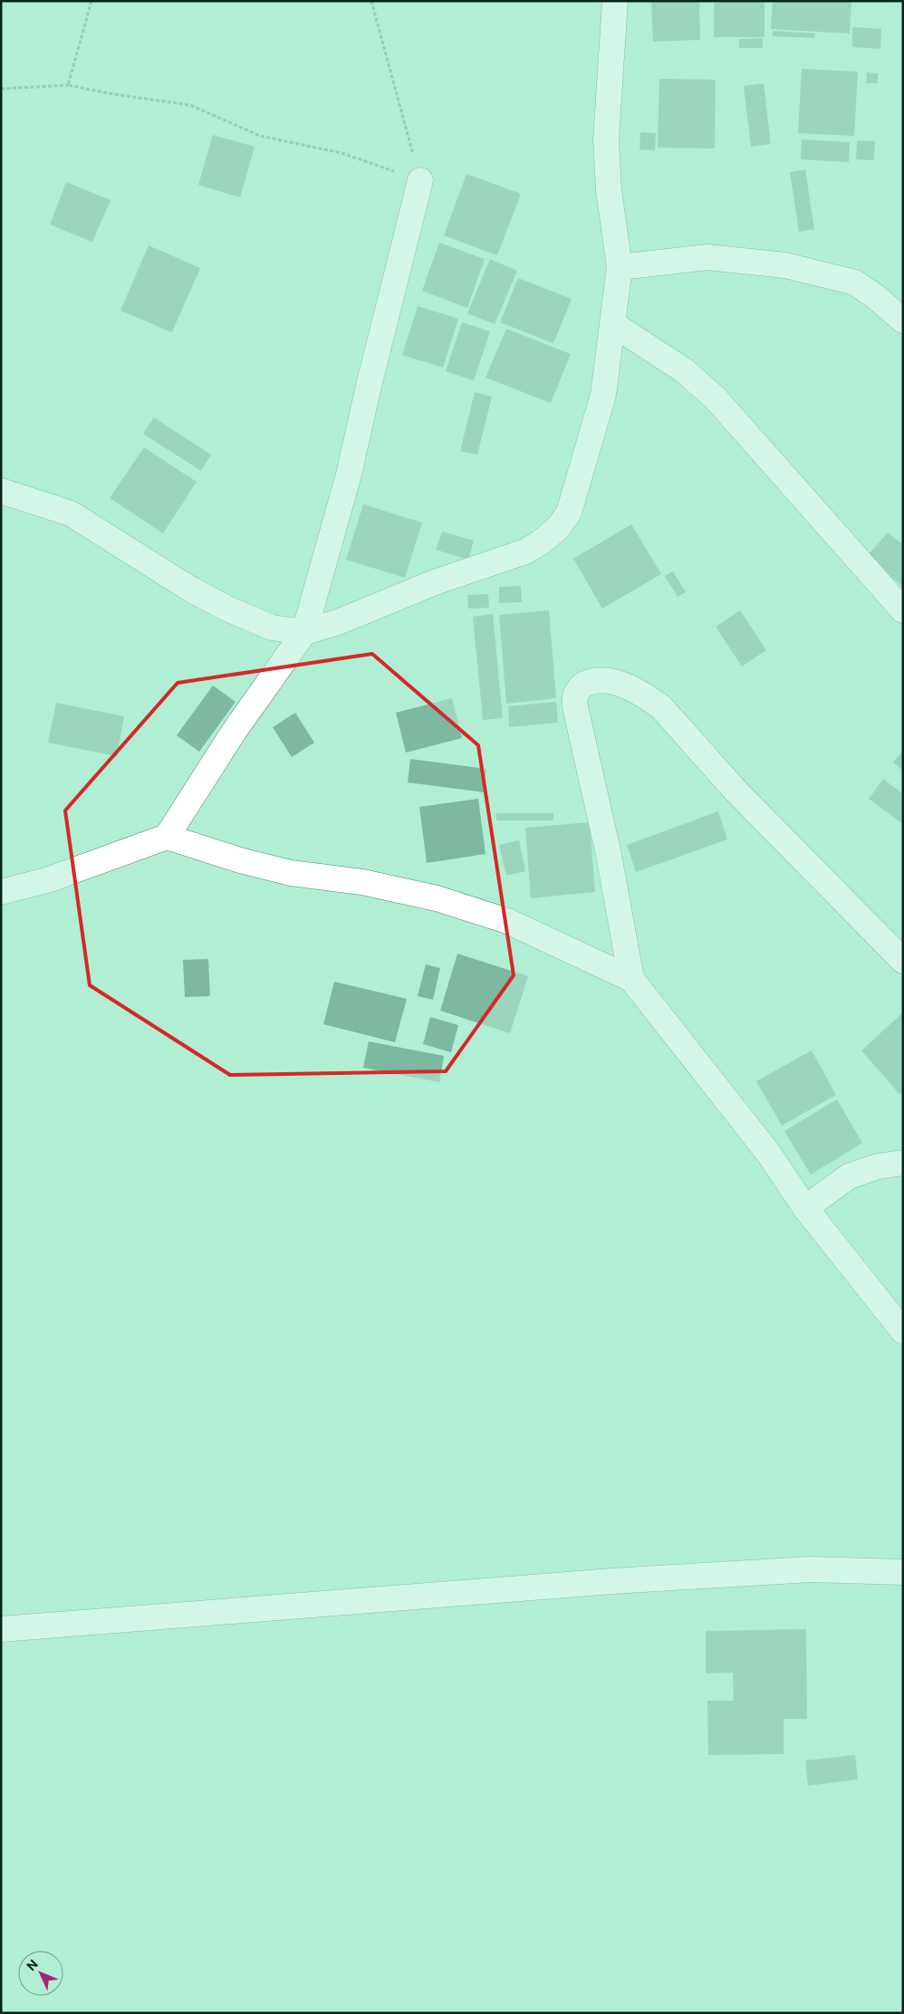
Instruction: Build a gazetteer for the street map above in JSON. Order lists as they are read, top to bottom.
{
  "north": "top left"
}
